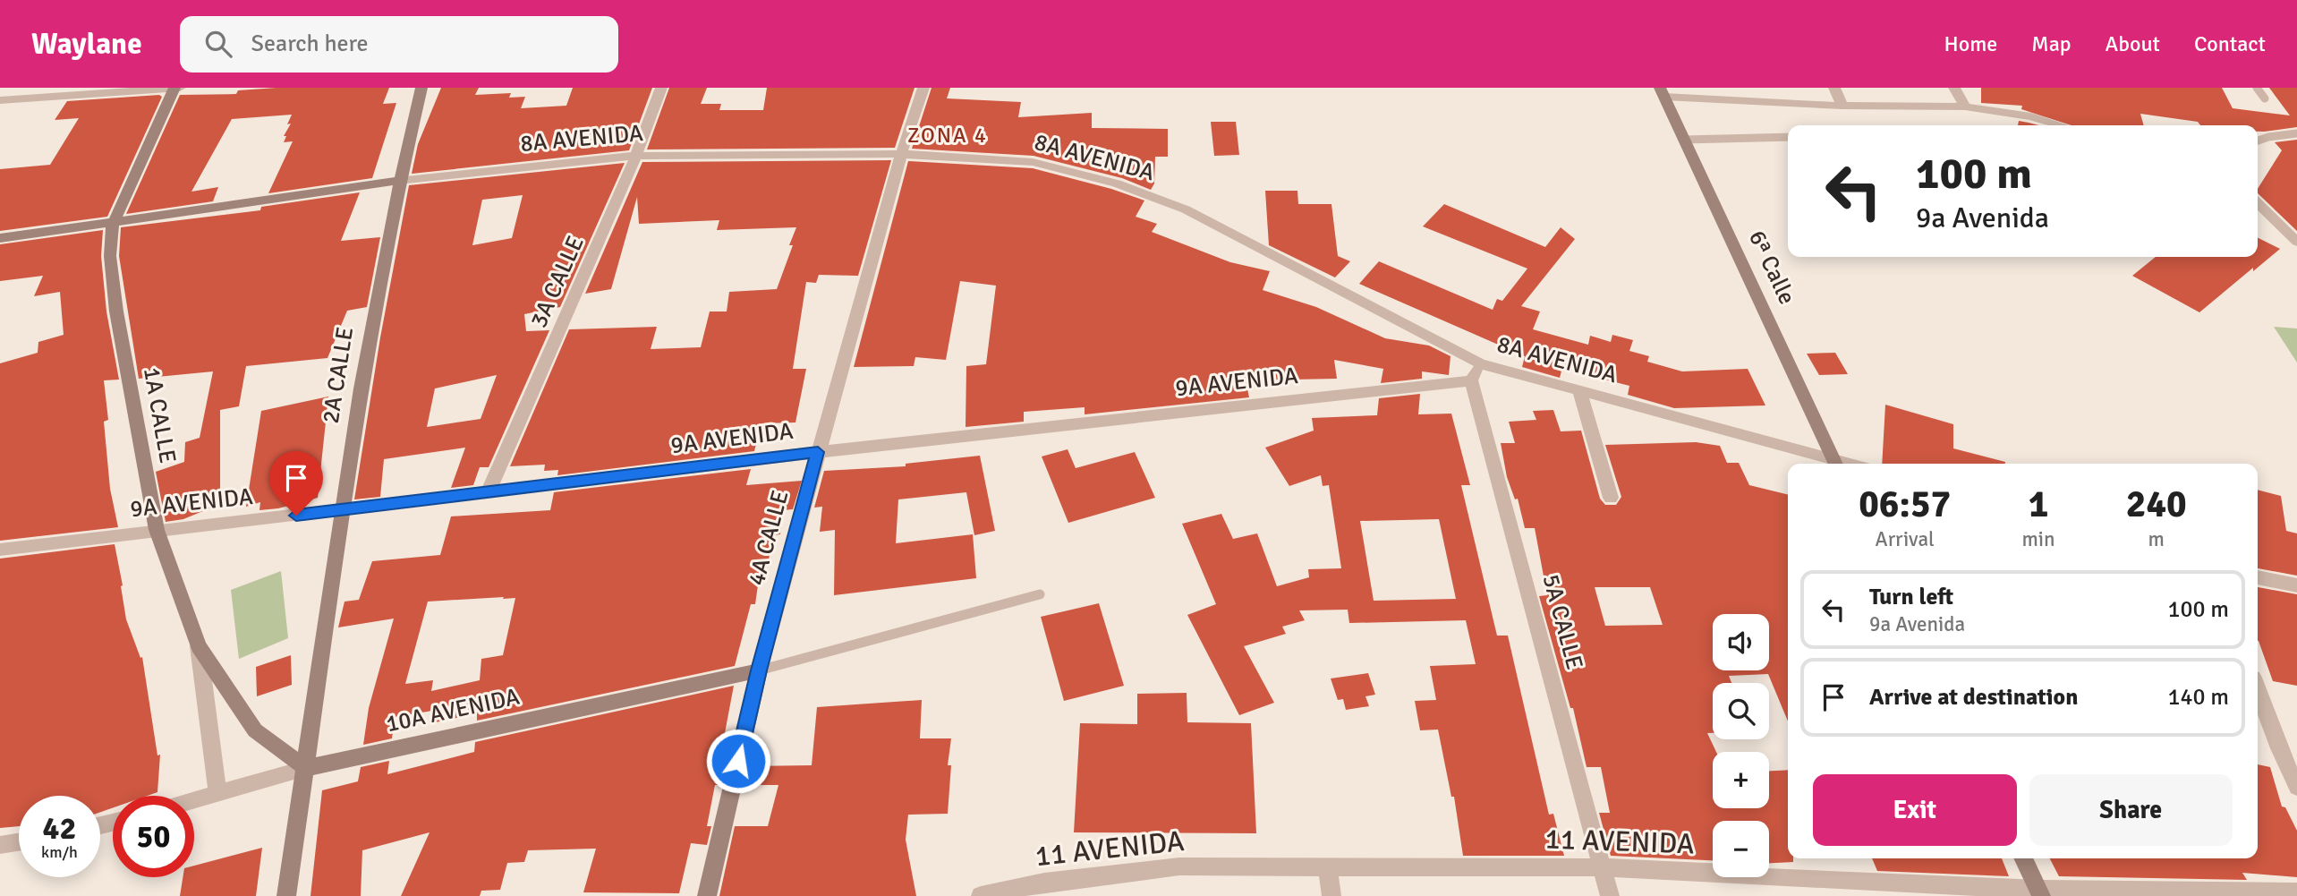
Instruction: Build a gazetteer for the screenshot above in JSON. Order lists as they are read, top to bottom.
{
  "streets": {
    "main road": [
      "8A AVENIDA",
      "6ª Calle",
      "2A CALLE",
      "1A CALLE",
      "4A CALLE",
      "10A AVENIDA"
    ],
    "street": [
      "3A CALLE",
      "9A AVENIDA",
      "5A CALLE",
      "11 AVENIDA"
    ]
  },
  "crossings": [
    ["8A AVENIDA", "6ª Calle"],
    ["8A AVENIDA", "3A CALLE"],
    ["8A AVENIDA", "2A CALLE"],
    ["8A AVENIDA", "1A CALLE"],
    ["8A AVENIDA", "4A CALLE"],
    ["3A CALLE", "9A AVENIDA"],
    ["2A CALLE", "9A AVENIDA"],
    ["2A CALLE", "10A AVENIDA"],
    ["9A AVENIDA", "1A CALLE"],
    ["9A AVENIDA", "4A CALLE"],
    ["9A AVENIDA", "5A CALLE"],
    ["1A CALLE", "10A AVENIDA"],
    ["4A CALLE", "10A AVENIDA"],
    ["5A CALLE", "11 AVENIDA"]
  ],
  "districts": ["ZONA 4"],
  "page": {
    "header": "Waylane",
    "search": "Search here",
    "nav": [
      "Home",
      "Map",
      "About",
      "Contact"
    ],
    "turn": ["100 m", "9a Avenida"],
    "eta": [
      "06:57",
      "Arrival",
      "1",
      "min",
      "240",
      "m"
    ],
    "list": [
      {
        "name": "Turn left",
        "note": "9a Avenida",
        "value": "100 m"
      },
      {
        "name": "Arrive at destination",
        "value": "140 m"
      }
    ],
    "map_buttons": ["+", "−"],
    "buttons": ["Exit", "Share"],
    "speed": "42 km/h",
    "limit": "50"
  }
}
